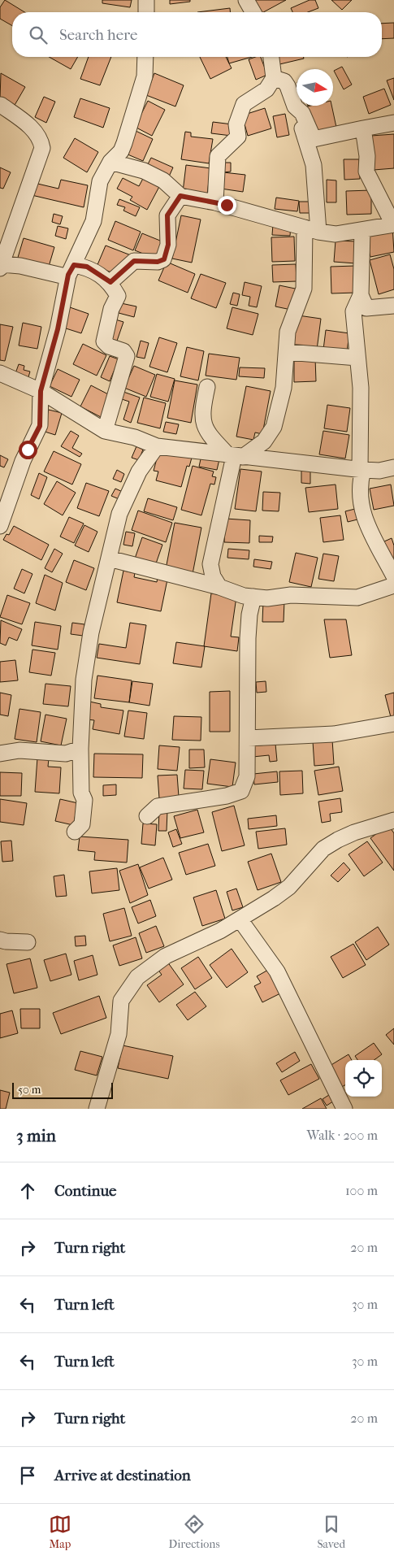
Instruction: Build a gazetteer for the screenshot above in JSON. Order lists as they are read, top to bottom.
{
  "scale_bar": "50 m",
  "north": "right",
  "page": {
    "search": "Search here",
    "scale": "50 m",
    "heading": ["3 min", "Walk · 200 m"],
    "list": [
      ["Continue", "100 m"],
      ["Turn right", "20 m"],
      ["Turn left", "30 m"],
      ["Turn left", "30 m"],
      ["Turn right", "20 m"],
      "Arrive at destination"
    ],
    "nav": ["Map", "Directions", "Saved"]
  }
}
